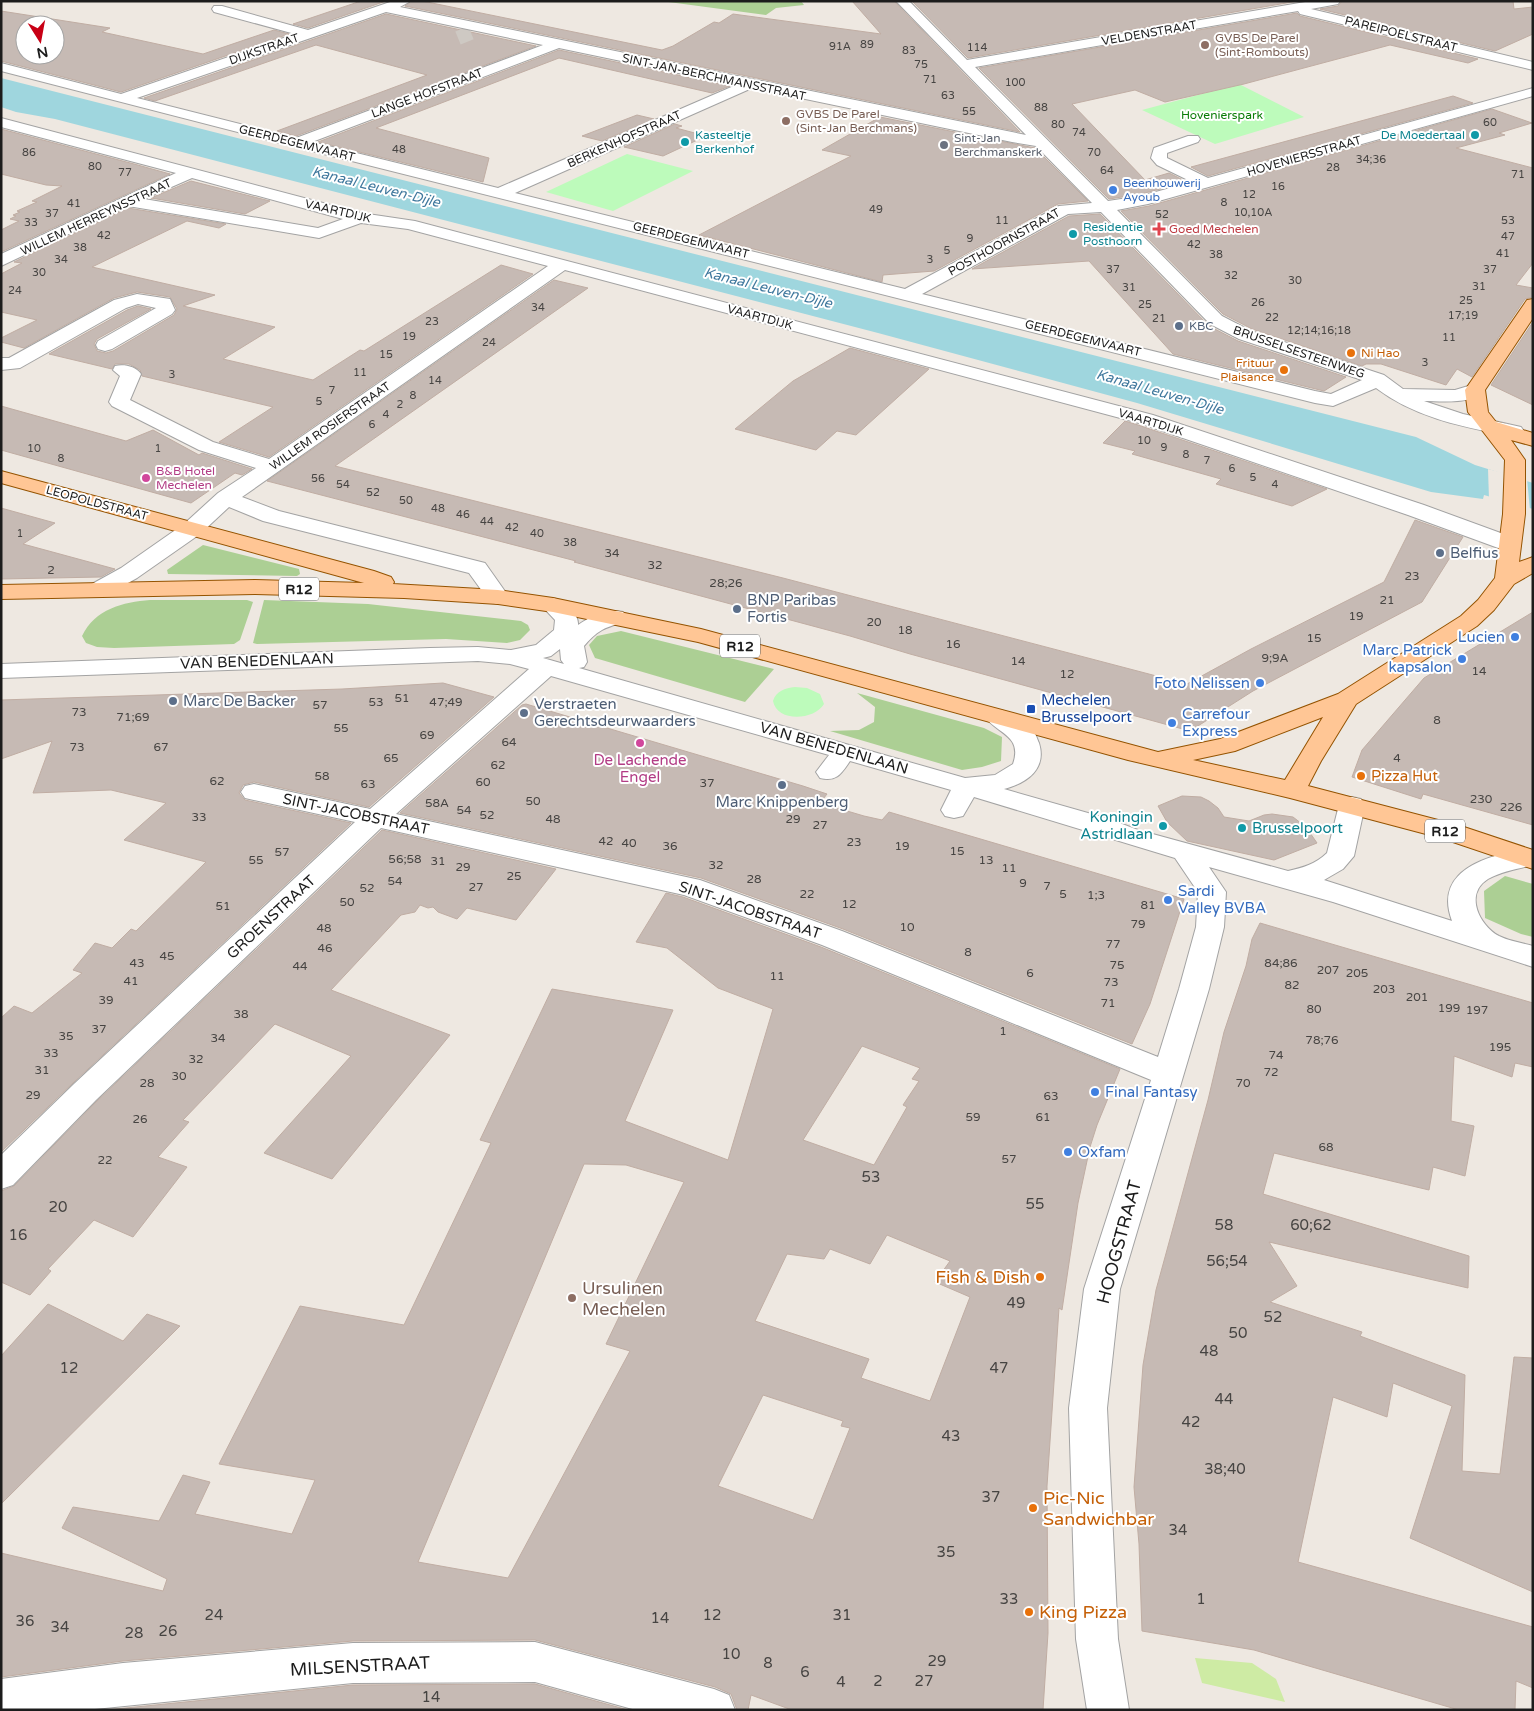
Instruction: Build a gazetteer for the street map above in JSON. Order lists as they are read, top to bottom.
{
  "streets": {
    "main road": ["LEOPOLDSTRAAT", "R12"],
    "street": [
      "VELDENSTRAAT",
      "PAREIPOELSTRAAT",
      "DIJKSTRAAT",
      "SINT-JAN-BERCHMANSSTRAAT",
      "LANGE HOFSTRAAT",
      "BERKENHOFSTRAAT",
      "GEERDEGEMVAART",
      "HOVENIERSSTRAAT",
      "VAARTDIJK",
      "WILLEM HERREYNSSTRAAT",
      "POSTHOORNSTRAAT",
      "BRUSSELSESTEENWEG",
      "WILLEM ROSIERSTRAAT",
      "VAN BENEDENLAAN",
      "SINT-JACOBSTRAAT",
      "GROENSTRAAT",
      "HOOGSTRAAT",
      "MILSENSTRAAT"
    ]
  },
  "crossings": [
    ["VELDENSTRAAT", "PAREIPOELSTRAAT"],
    ["VELDENSTRAAT", "BRUSSELSESTEENWEG"],
    ["DIJKSTRAAT", "SINT-JAN-BERCHMANSSTRAAT"],
    ["DIJKSTRAAT", "GEERDEGEMVAART"],
    ["SINT-JAN-BERCHMANSSTRAAT", "LANGE HOFSTRAAT"],
    ["SINT-JAN-BERCHMANSSTRAAT", "BERKENHOFSTRAAT"],
    ["SINT-JAN-BERCHMANSSTRAAT", "BRUSSELSESTEENWEG"],
    ["LANGE HOFSTRAAT", "GEERDEGEMVAART"],
    ["BERKENHOFSTRAAT", "GEERDEGEMVAART"],
    ["GEERDEGEMVAART", "POSTHOORNSTRAAT"],
    ["GEERDEGEMVAART", "BRUSSELSESTEENWEG"],
    ["HOVENIERSSTRAAT", "POSTHOORNSTRAAT"],
    ["HOVENIERSSTRAAT", "BRUSSELSESTEENWEG"],
    ["VAARTDIJK", "WILLEM HERREYNSSTRAAT"],
    ["VAARTDIJK", "WILLEM ROSIERSTRAAT"],
    ["POSTHOORNSTRAAT", "BRUSSELSESTEENWEG"],
    ["WILLEM ROSIERSTRAAT", "LEOPOLDSTRAAT"],
    ["WILLEM ROSIERSTRAAT", "R12"],
    ["R12", "VAN BENEDENLAAN"],
    ["R12", "HOOGSTRAAT"],
    ["VAN BENEDENLAAN", "GROENSTRAAT"],
    ["VAN BENEDENLAAN", "HOOGSTRAAT"],
    ["SINT-JACOBSTRAAT", "GROENSTRAAT"],
    ["SINT-JACOBSTRAAT", "HOOGSTRAAT"]
  ],
  "water": ["Kanaal Leuven-Dijle"],
  "parks": ["Hovenierspark"],
  "places": {
    "other": [
      "GVBS De Parel (Sint-Rombouts)",
      "GVBS De Parel (Sint-Jan Berchmans)",
      "De Moedertaal",
      "Kasteeltje Berkenhof",
      "Sint-Jan Berchmanskerk",
      "Beenhouwerij Ayoub",
      "Residentie Posthoorn",
      "KBC",
      "Ni Hao",
      "Frituur Plaisance",
      "B&B Hotel Mechelen",
      "Belfius",
      "BNP Paribas Fortis",
      "Lucien",
      "Marc Patrick kapsalon",
      "Foto Nelissen",
      "Marc De Backer",
      "Verstraeten Gerechtsdeurwaarders",
      "Carrefour Express",
      "De Lachende Engel",
      "Pizza Hut",
      "Marc Knippenberg",
      "Koningin Astridlaan",
      "Brusselpoort",
      "Sardi Valley BVBA",
      "Final Fantasy",
      "Oxfam",
      "Fish & Dish",
      "Ursulinen Mechelen",
      "Pic-Nic Sandwichbar",
      "King Pizza"
    ],
    "health": ["Goed Mechelen"],
    "transit": ["Mechelen Brusselpoort"]
  },
  "house_numbers": [
    "89",
    "91A",
    "114",
    "83",
    "75",
    "71",
    "100",
    "63",
    "88",
    "55",
    "60",
    "80",
    "74",
    "48",
    "86",
    "70",
    "34;36",
    "80",
    "28",
    "64",
    "77",
    "71",
    "16",
    "12",
    "8",
    "41",
    "49",
    "10,10A",
    "37",
    "52",
    "11",
    "53",
    "33",
    "42",
    "47",
    "9",
    "42",
    "38",
    "5",
    "41",
    "38",
    "34",
    "3",
    "37",
    "37",
    "30",
    "32",
    "30",
    "31",
    "31",
    "24",
    "25",
    "26",
    "25",
    "34",
    "17;19",
    "22",
    "21",
    "23",
    "12;14;16;18",
    "19",
    "11",
    "24",
    "15",
    "3",
    "11",
    "3",
    "14",
    "7",
    "8",
    "5",
    "2",
    "4",
    "6",
    "10",
    "9",
    "10",
    "1",
    "8",
    "8",
    "7",
    "6",
    "5",
    "56",
    "54",
    "4",
    "52",
    "50",
    "48",
    "46",
    "44",
    "42",
    "1",
    "40",
    "38",
    "34",
    "32",
    "2",
    "23",
    "28;26",
    "21",
    "19",
    "20",
    "18",
    "15",
    "16",
    "9;9A",
    "14",
    "14",
    "12",
    "51",
    "53",
    "47;49",
    "57",
    "73",
    "71;69",
    "8",
    "55",
    "69",
    "64",
    "73",
    "67",
    "65",
    "4",
    "62",
    "58",
    "62",
    "60",
    "37",
    "63",
    "230",
    "50",
    "58A",
    "226",
    "54",
    "52",
    "33",
    "48",
    "29",
    "27",
    "42",
    "23",
    "40",
    "36",
    "19",
    "15",
    "57",
    "56;58",
    "55",
    "13",
    "31",
    "32",
    "29",
    "11",
    "25",
    "28",
    "54",
    "9",
    "7",
    "27",
    "52",
    "22",
    "5",
    "1;3",
    "50",
    "12",
    "81",
    "51",
    "79",
    "10",
    "48",
    "77",
    "46",
    "8",
    "45",
    "43",
    "84;86",
    "75",
    "44",
    "207",
    "6",
    "205",
    "11",
    "41",
    "73",
    "82",
    "203",
    "201",
    "39",
    "71",
    "199",
    "80",
    "197",
    "38",
    "37",
    "1",
    "35",
    "34",
    "78;76",
    "195",
    "33",
    "74",
    "32",
    "31",
    "72",
    "30",
    "28",
    "70",
    "29",
    "63",
    "59",
    "61",
    "26",
    "68",
    "57",
    "22",
    "53",
    "55",
    "20",
    "58",
    "60;62",
    "16",
    "56;54",
    "49",
    "52",
    "50",
    "48",
    "12",
    "47",
    "44",
    "42",
    "43",
    "38;40",
    "37",
    "34",
    "35",
    "33",
    "1",
    "24",
    "12",
    "31",
    "14",
    "36",
    "34",
    "26",
    "28",
    "10",
    "29",
    "8",
    "6",
    "2",
    "27",
    "4",
    "14"
  ],
  "north": "bottom"
}
